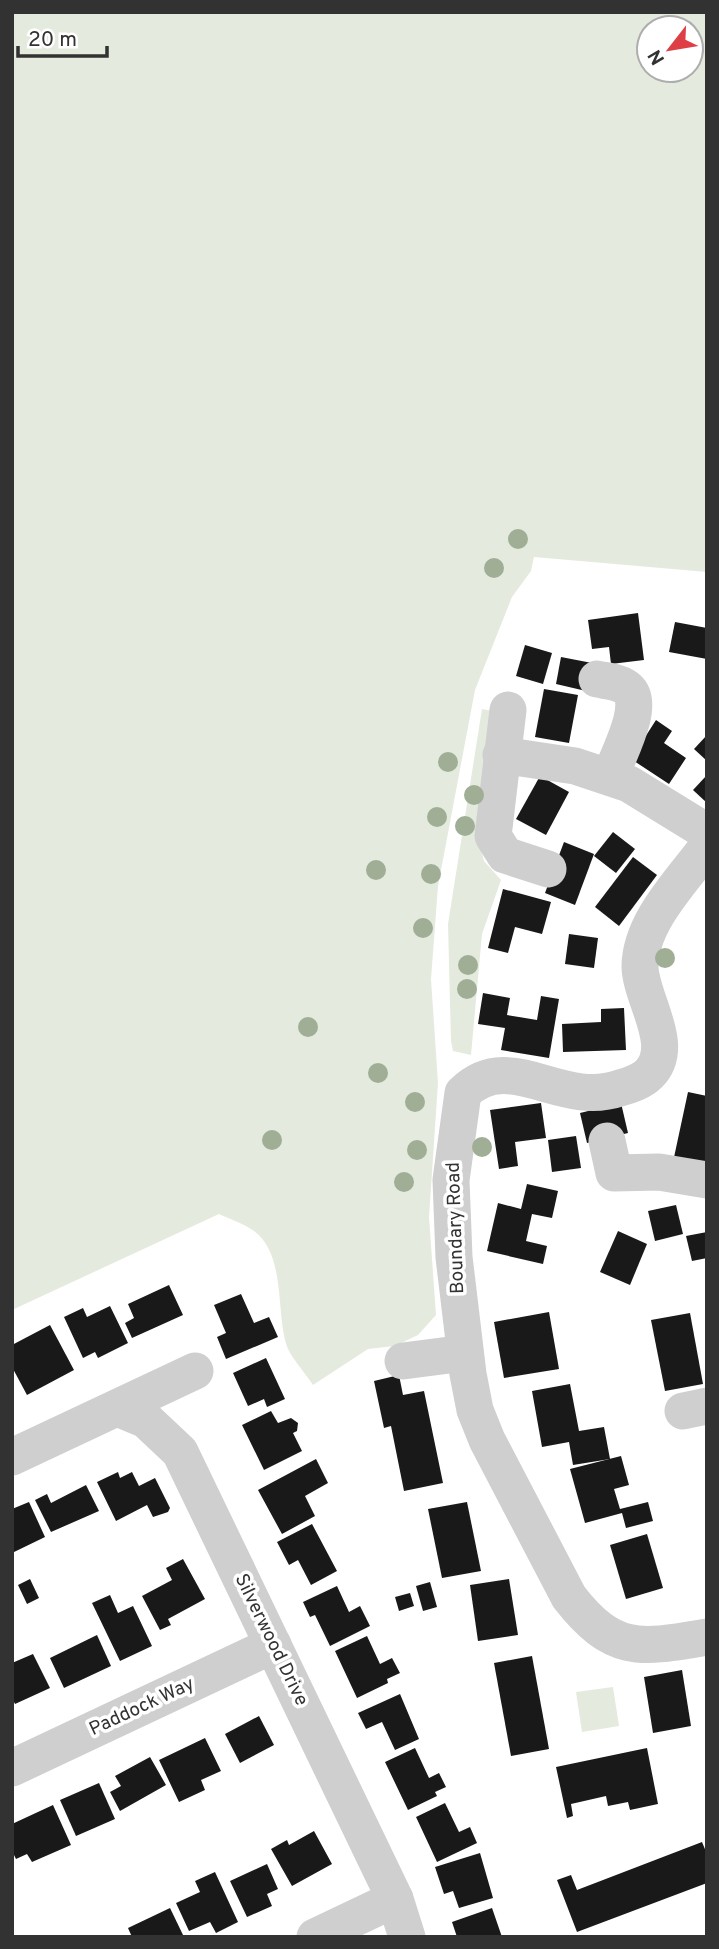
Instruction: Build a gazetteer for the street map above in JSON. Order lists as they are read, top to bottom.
{
  "streets": {
    "street": ["Boundary Road", "Silverwood Drive", "Paddock Way"]
  },
  "crossings": [
    ["Silverwood Drive", "Paddock Way"]
  ],
  "scale_bar": "20 m",
  "north": "bottom left"
}
